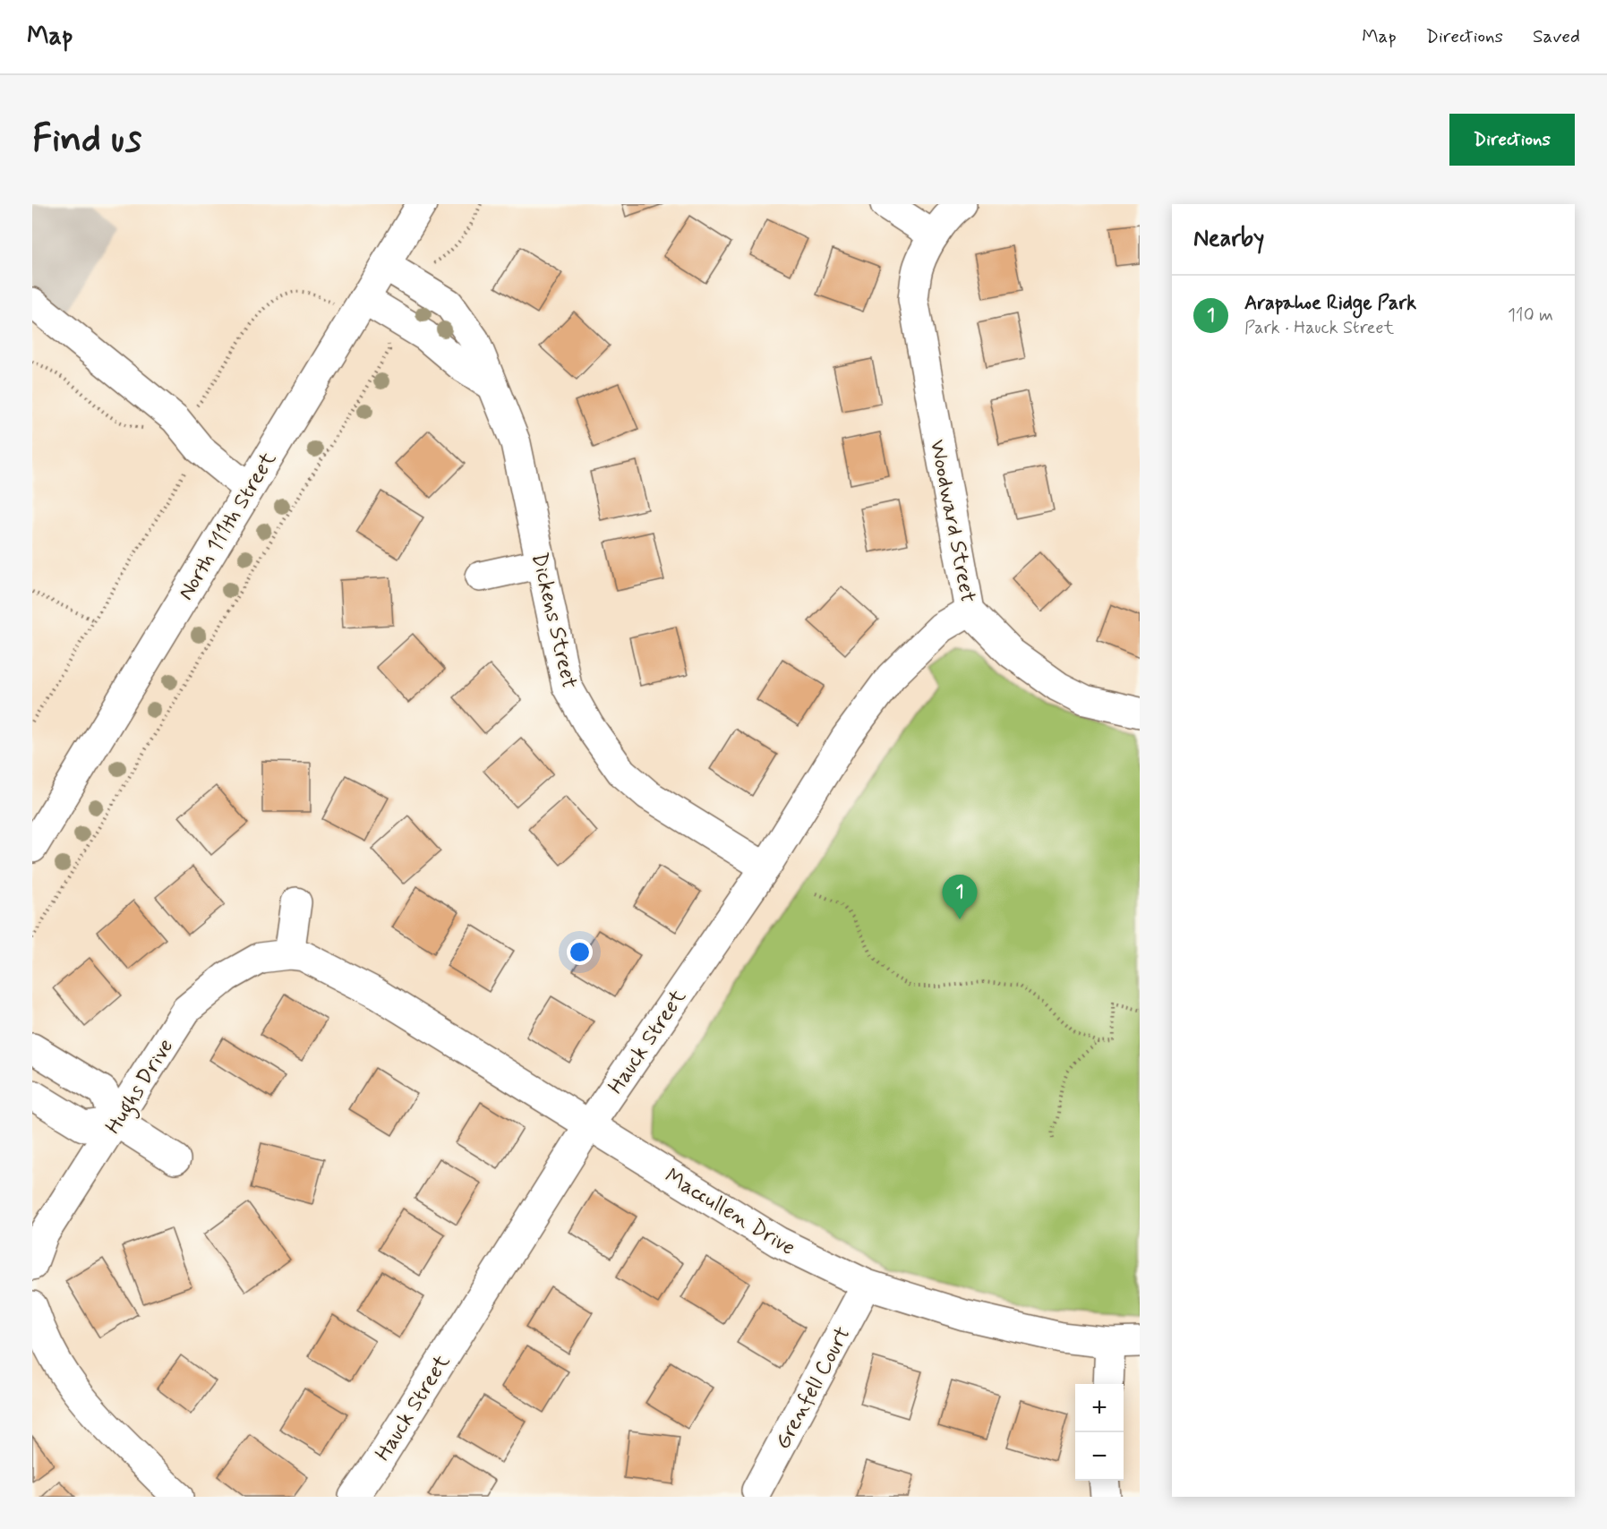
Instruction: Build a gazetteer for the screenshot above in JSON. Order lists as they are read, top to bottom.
{
  "streets": {
    "street": [
      "Woodward Street",
      "North 111th Street",
      "Dickens Street",
      "Hauck Street",
      "Hughs Drive",
      "Maccullen Drive",
      "Grenfell Court"
    ]
  },
  "crossings": [
    ["Woodward Street", "Hauck Street"],
    ["North 111th Street", "Dickens Street"],
    ["Dickens Street", "Hauck Street"],
    ["Hauck Street", "Maccullen Drive"],
    ["Hughs Drive", "Maccullen Drive"],
    ["Maccullen Drive", "Grenfell Court"]
  ],
  "page": {
    "header": "Map",
    "nav": ["Map", "Directions", "Saved"],
    "buttons": "Directions",
    "title": "Find us",
    "heading": "Nearby",
    "list": [
      {
        "mark": "1",
        "name": "Arapahoe Ridge Park",
        "note": "Park · Hauck Street",
        "value": "110 m"
      }
    ],
    "pins": "1",
    "map_buttons": ["+", "−"]
  }
}
